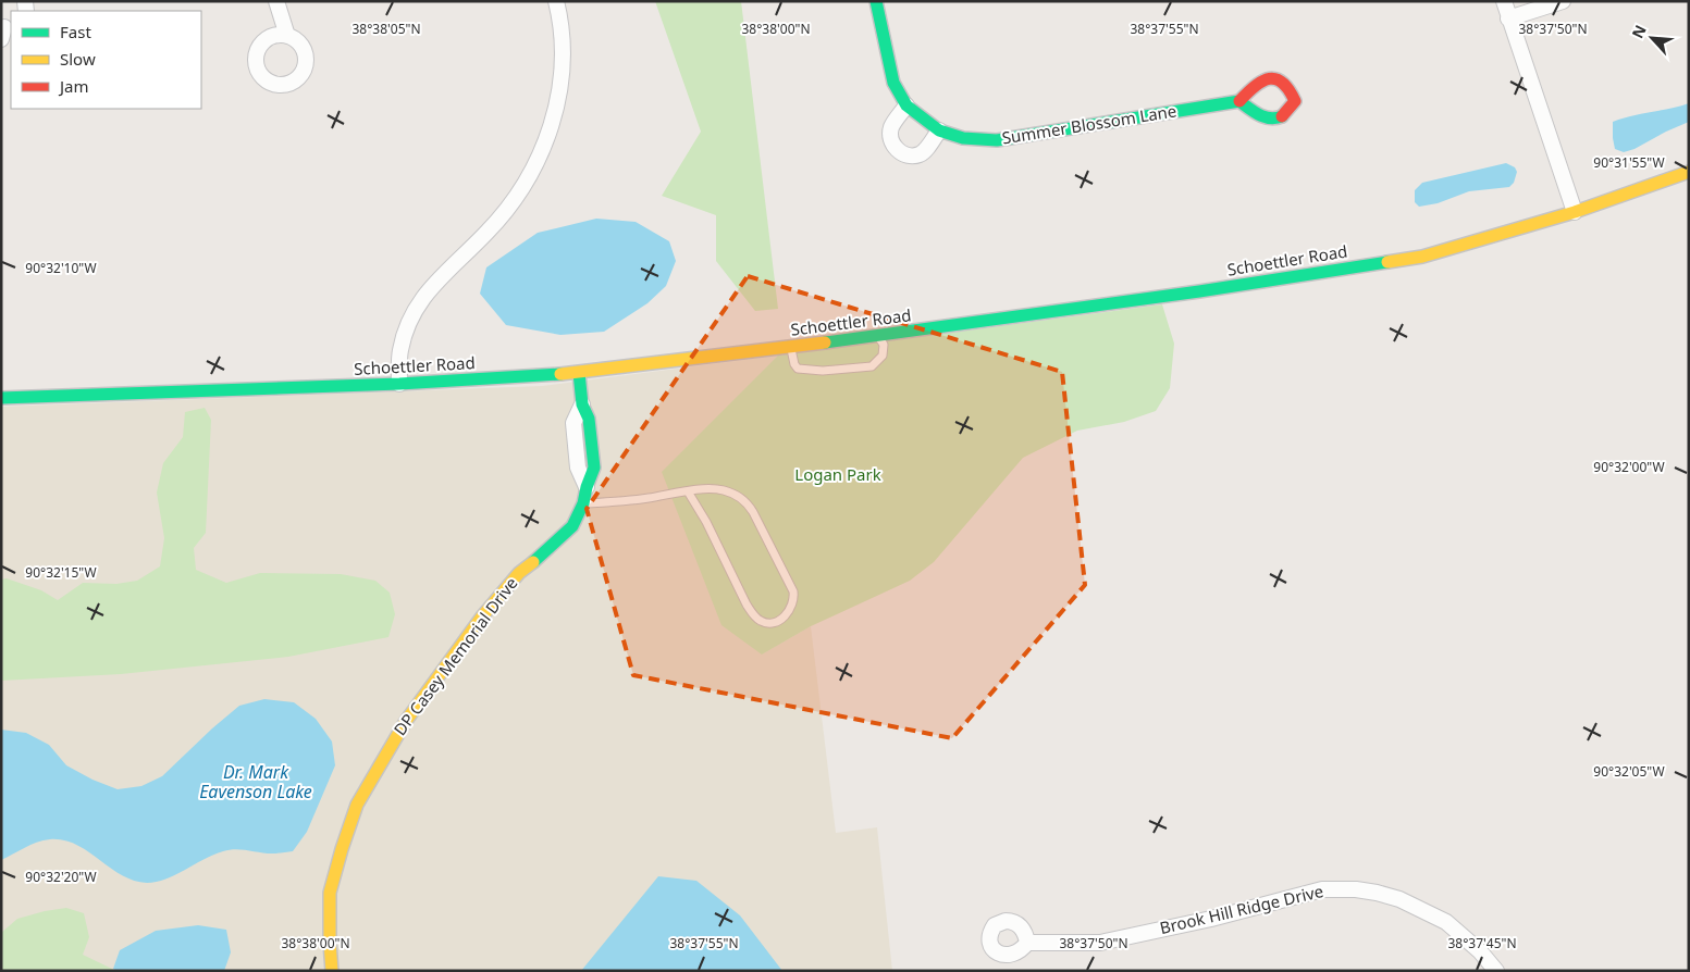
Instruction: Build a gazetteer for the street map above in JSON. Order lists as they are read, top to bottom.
{
  "streets": {
    "street": [
      "Summer Blossom Lane",
      "Schoettler Road",
      "DP Casey Memorial Drive",
      "Brook Hill Ridge Drive"
    ]
  },
  "crossings": [
    ["Schoettler Road", "DP Casey Memorial Drive"]
  ],
  "water": ["Dr. Mark Eavenson Lake"],
  "parks": ["Logan Park"],
  "legend": ["Fast", "Slow", "Jam"],
  "north": "top left",
  "coordinates": [
    "38°38'05\"N",
    "38°38'00\"N",
    "38°37'55\"N",
    "38°37'50\"N",
    "90°31'55\"W",
    "90°32'10\"W",
    "90°32'00\"W",
    "90°32'15\"W",
    "90°32'05\"W",
    "90°32'20\"W",
    "38°37'45\"N"
  ]
}
